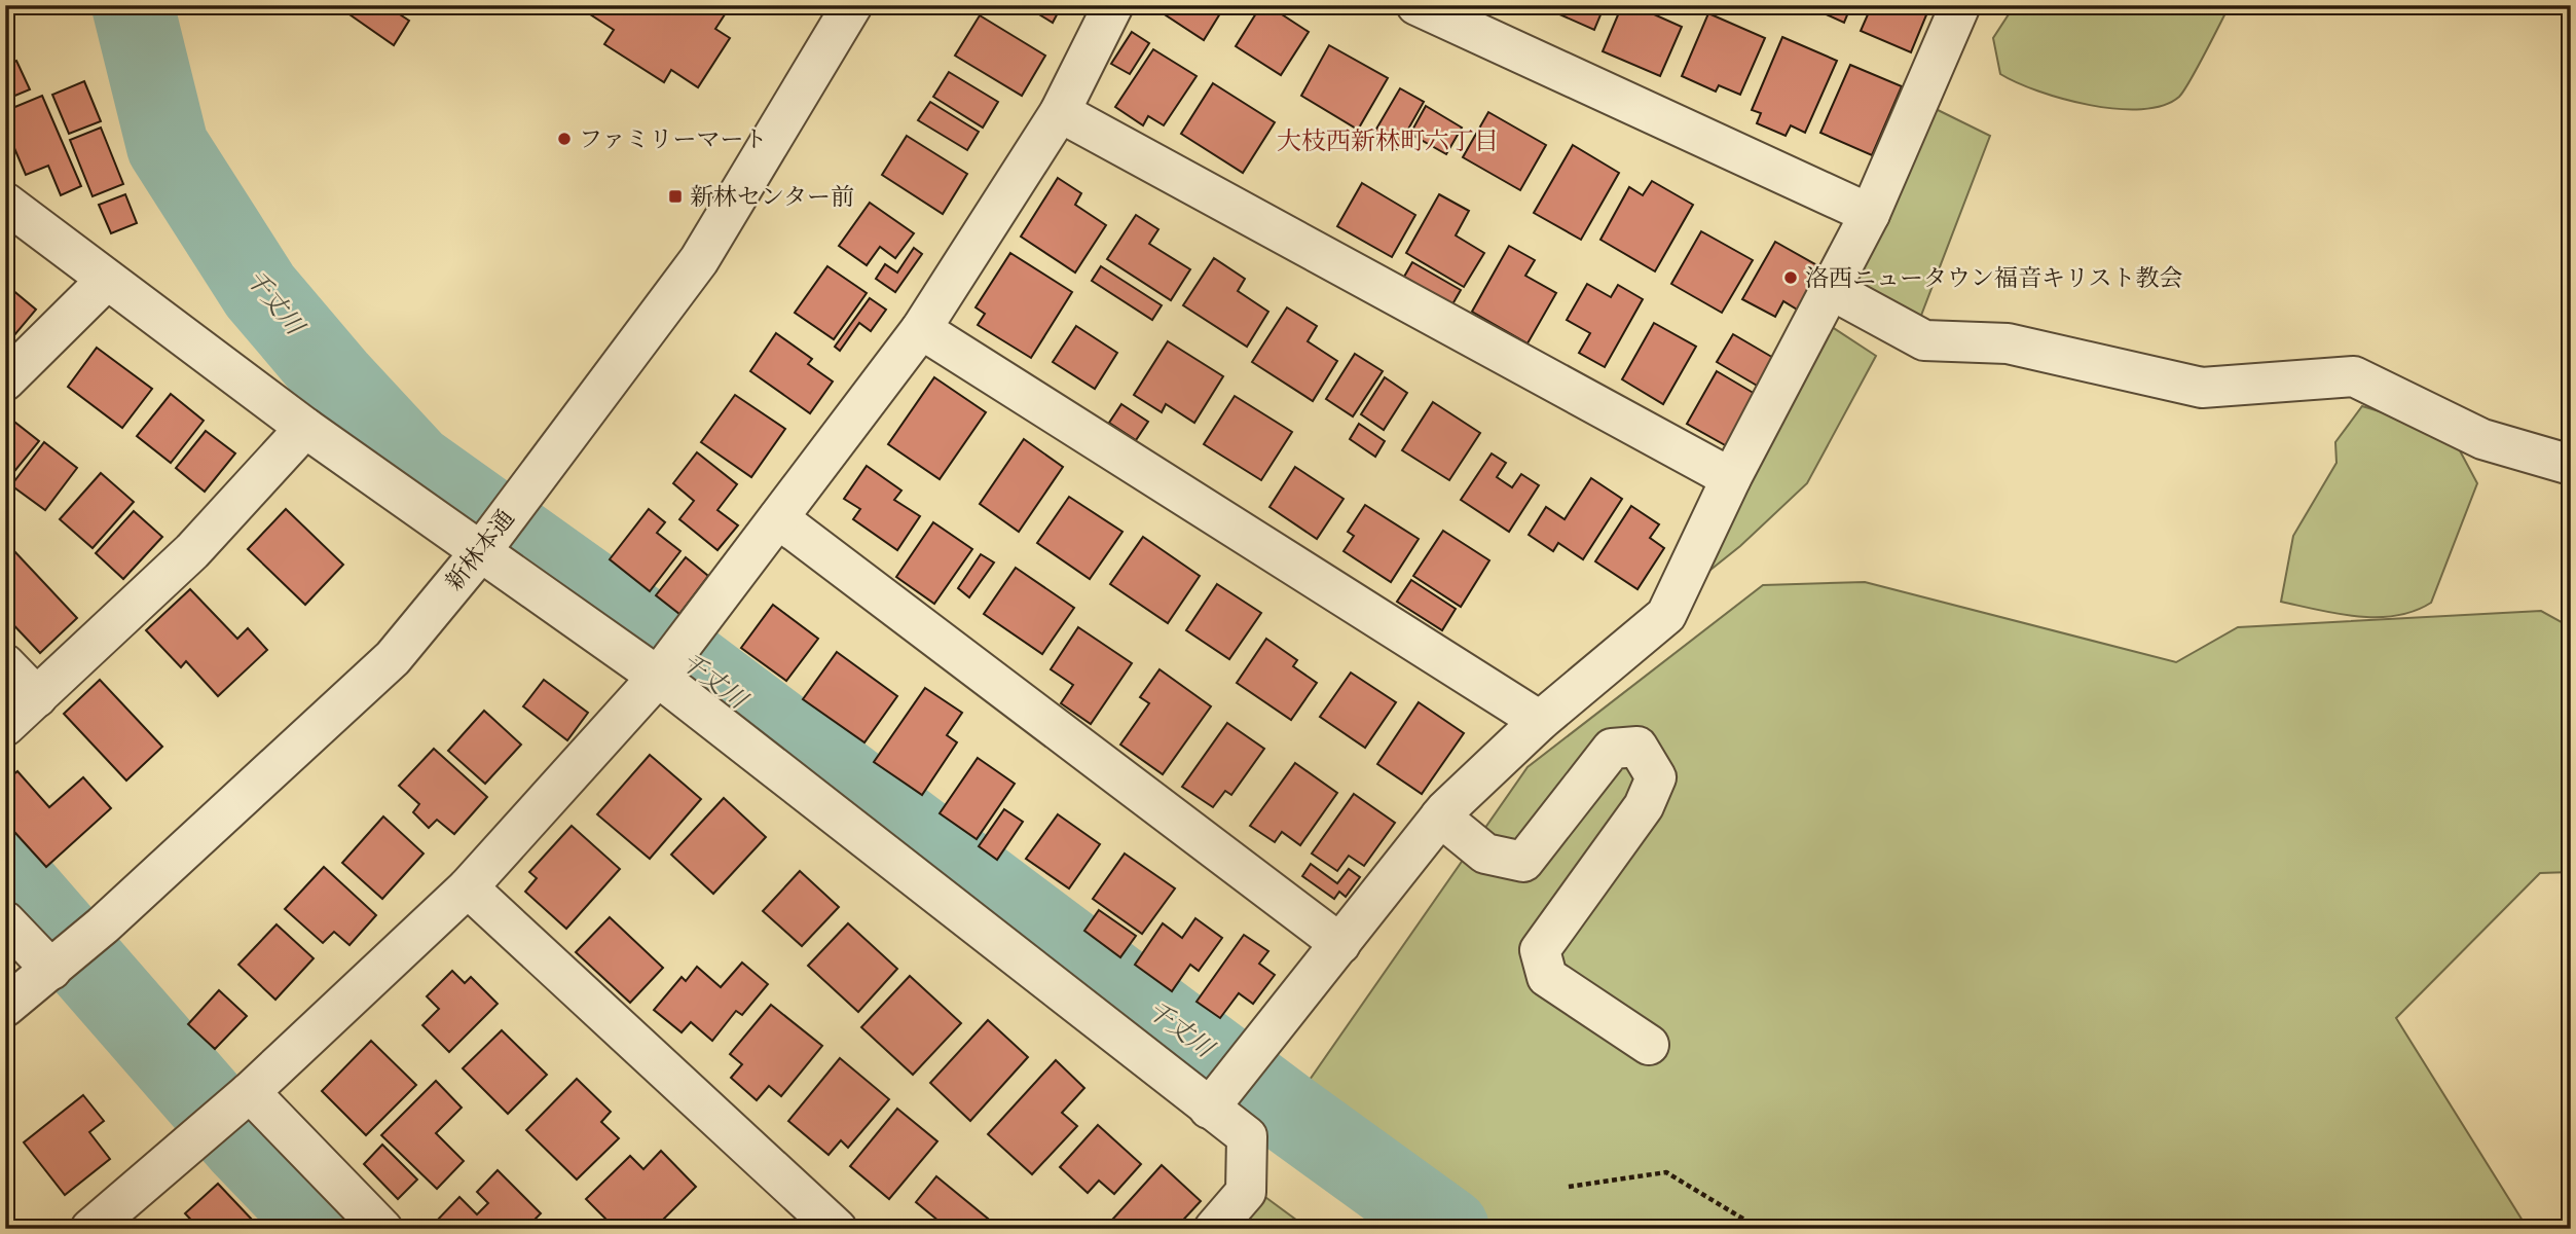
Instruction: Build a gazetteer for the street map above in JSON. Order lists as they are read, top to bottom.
{
  "streets": {
    "street": ["新林本通"]
  },
  "districts": ["大枝西新林町六丁目"],
  "water": ["千丈川"],
  "places": {
    "other": ["ファミリーマート", "洛西ニュータウン福音キリスト教会"],
    "transit": ["新林センター前"]
  }
}
